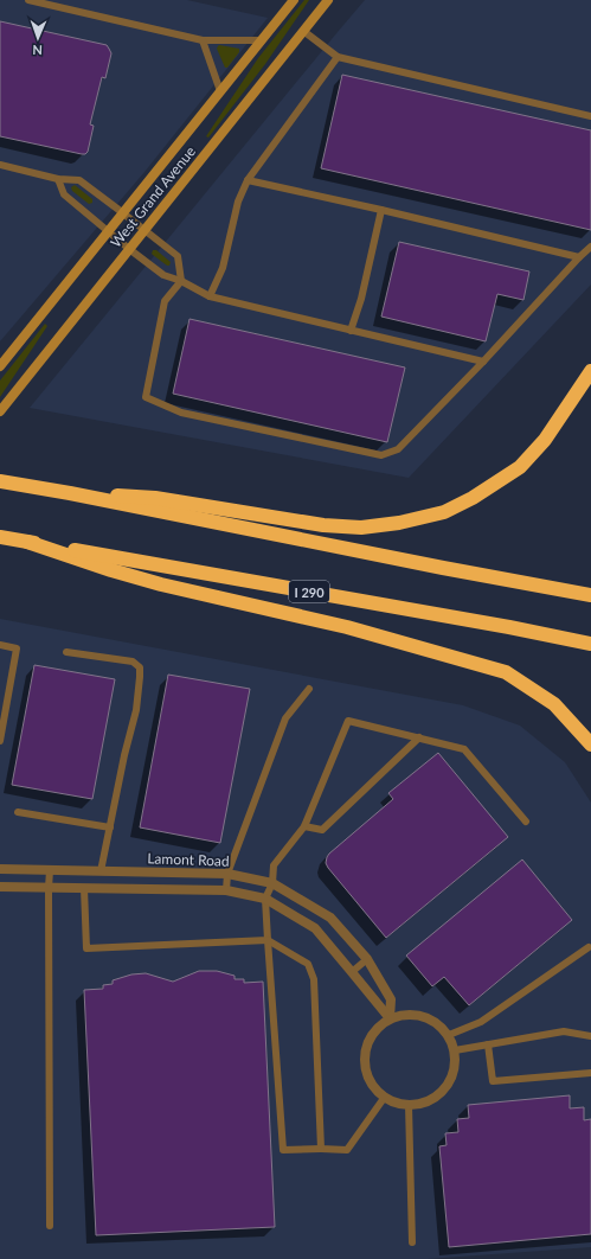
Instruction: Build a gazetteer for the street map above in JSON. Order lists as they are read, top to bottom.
{
  "streets": {
    "highway": ["I 290"],
    "main road": ["West Grand Avenue"],
    "street": ["Lamont Road"]
  },
  "north": "bottom"
}
